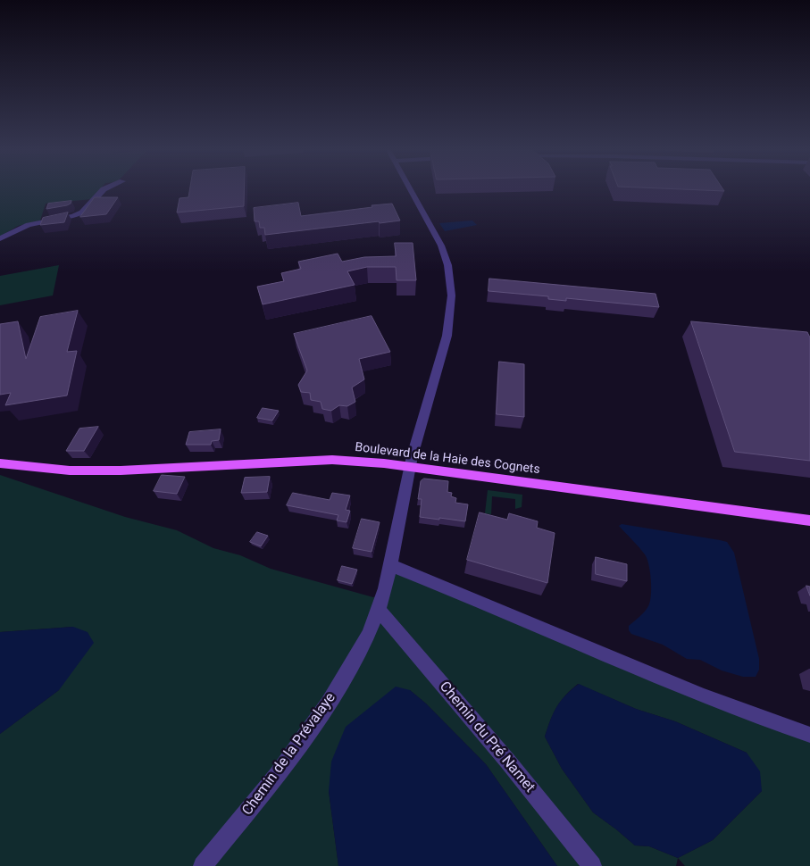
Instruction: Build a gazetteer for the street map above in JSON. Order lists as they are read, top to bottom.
{
  "streets": {
    "main road": ["Boulevard de la Haie des Cognets"],
    "street": ["Chemin du Pré Namet", "Chemin de la Prévalaye"]
  },
  "crossings": [
    ["Boulevard de la Haie des Cognets", "Chemin de la Prévalaye"],
    ["Chemin du Pré Namet", "Chemin de la Prévalaye"]
  ]
}
